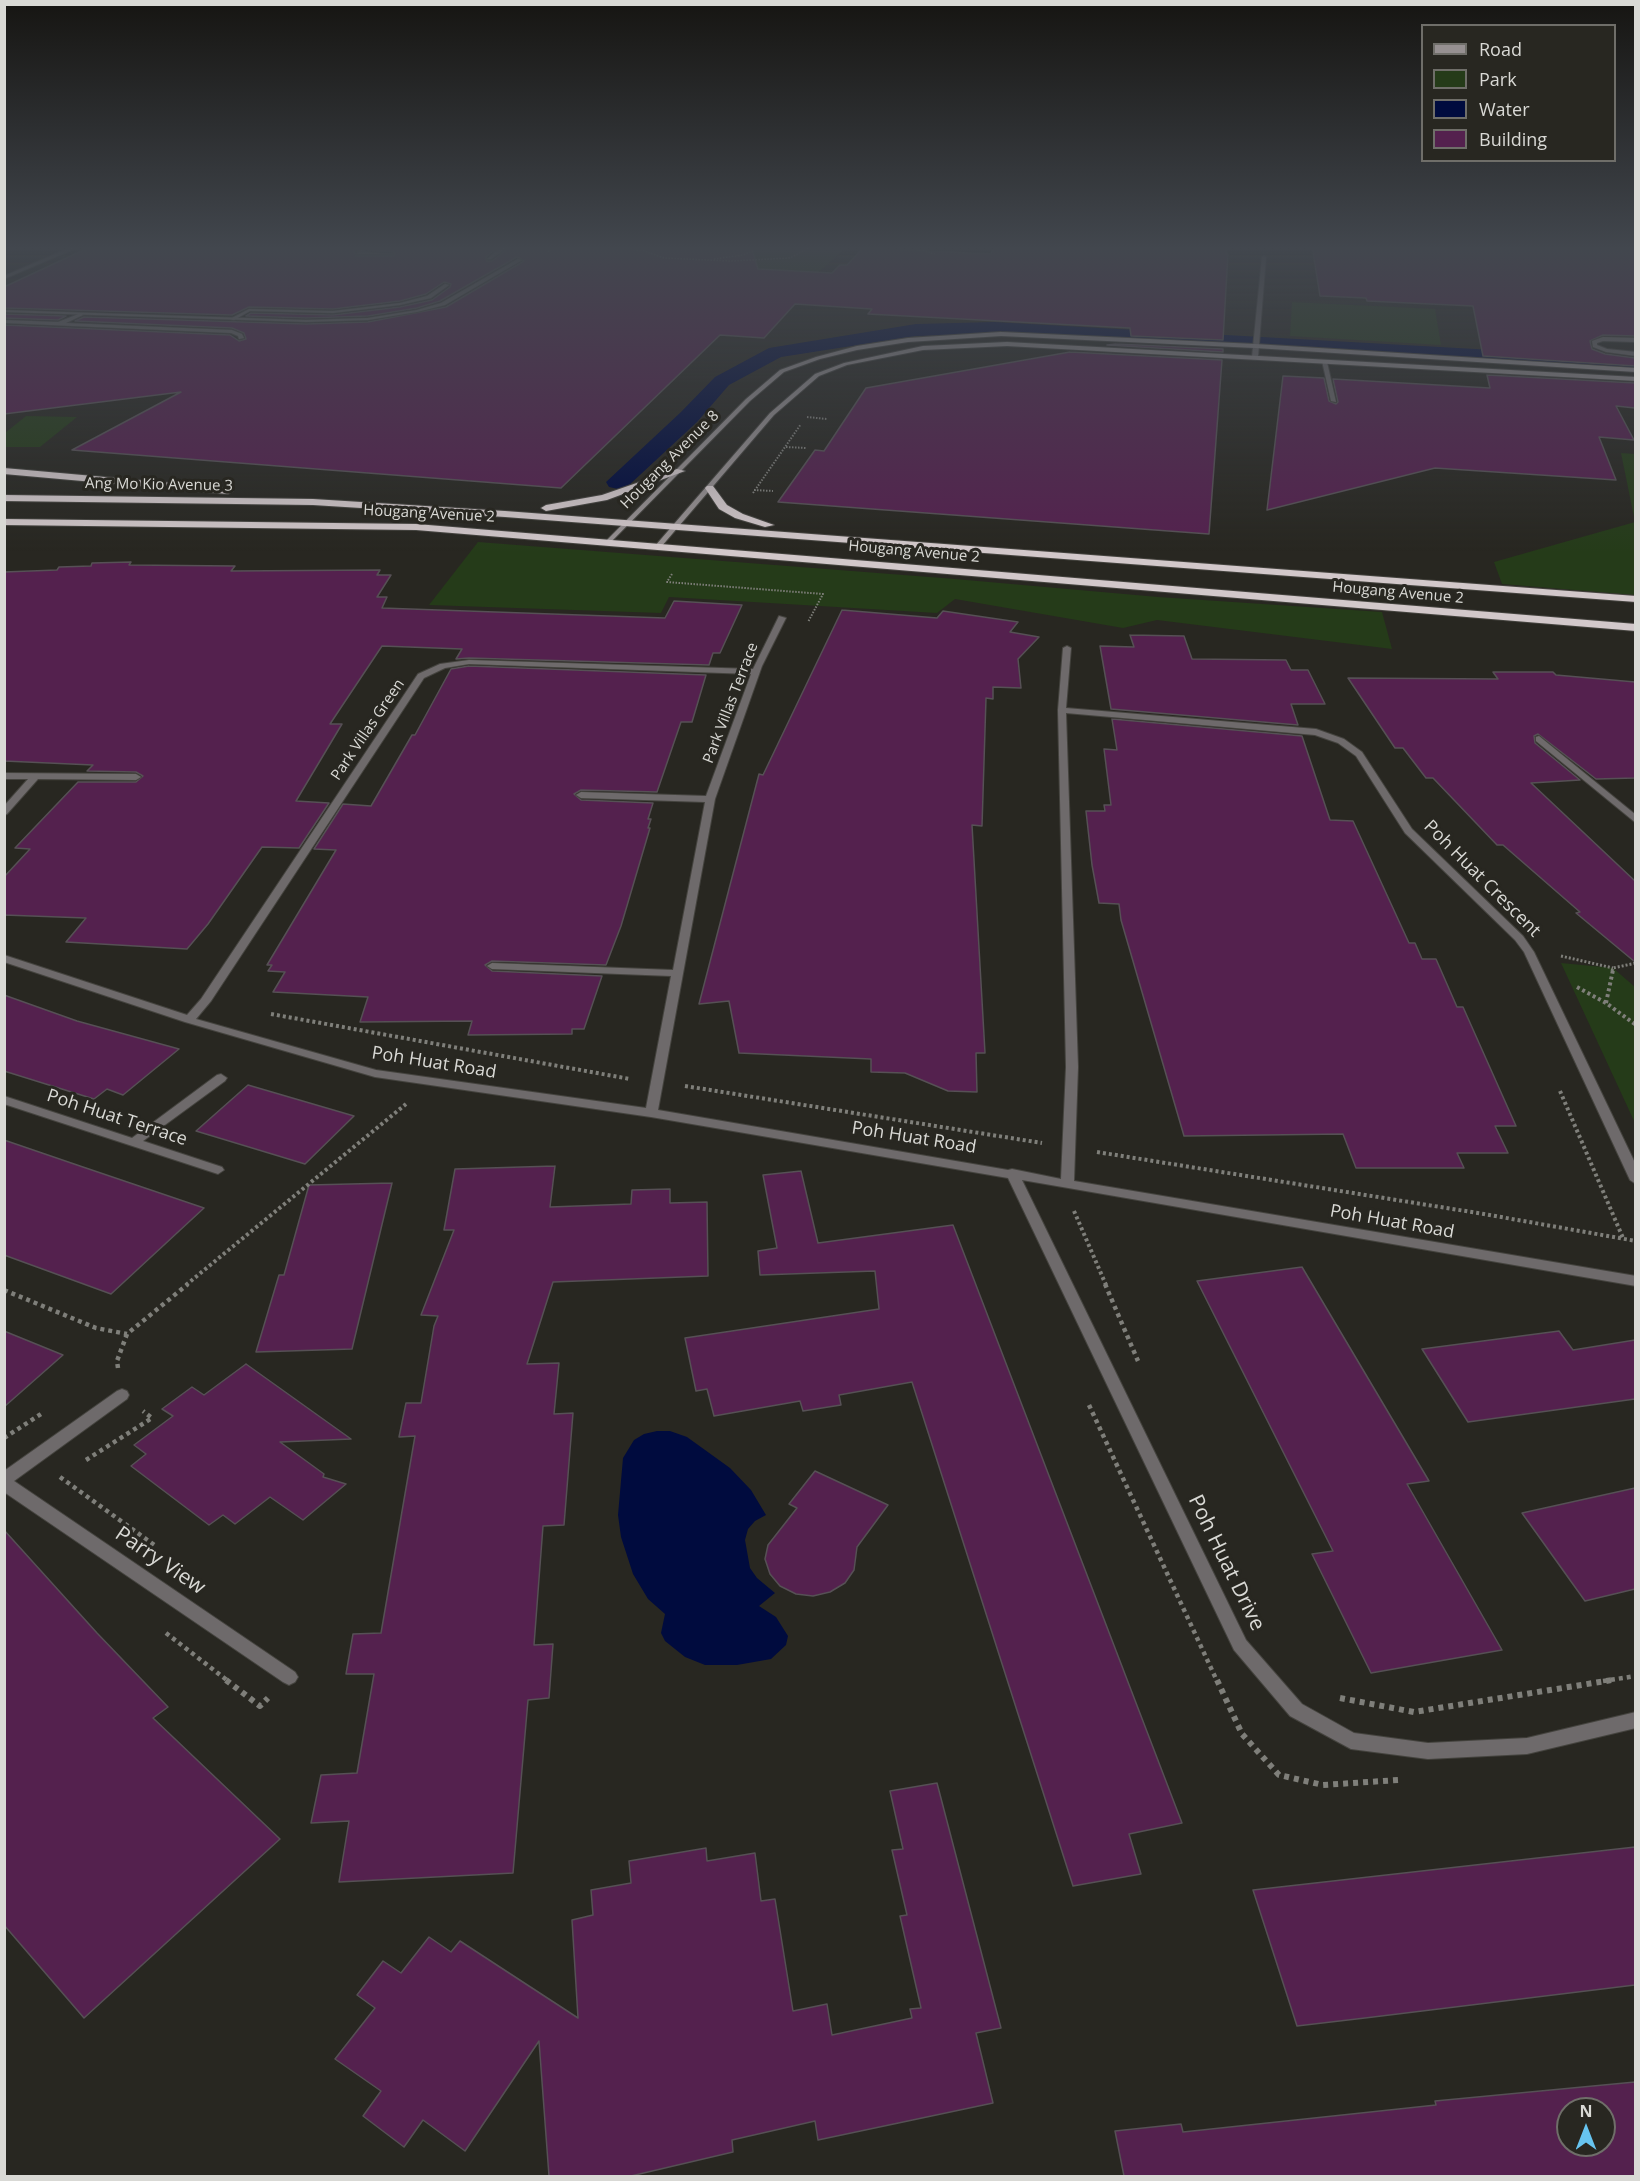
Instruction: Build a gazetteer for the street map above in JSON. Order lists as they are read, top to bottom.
{
  "streets": {
    "highway": ["Ang Mo Kio Avenue 3", "Hougang Avenue 2"],
    "main road": ["Hougang Avenue 8"],
    "street": [
      "Park Villas Terrace",
      "Park Villas Green",
      "Poh Huat Crescent",
      "Poh Huat Road",
      "Poh Huat Terrace",
      "Parry View",
      "Poh Huat Drive"
    ]
  },
  "crossings": [
    ["Hougang Avenue 8", "Hougang Avenue 2"],
    ["Ang Mo Kio Avenue 3", "Hougang Avenue 2"],
    ["Park Villas Terrace", "Park Villas Green"],
    ["Park Villas Terrace", "Poh Huat Road"],
    ["Park Villas Green", "Poh Huat Road"],
    ["Poh Huat Road", "Poh Huat Drive"]
  ],
  "legend": [
    "Road",
    "Park",
    "Water",
    "Building"
  ],
  "north": "top"
}
